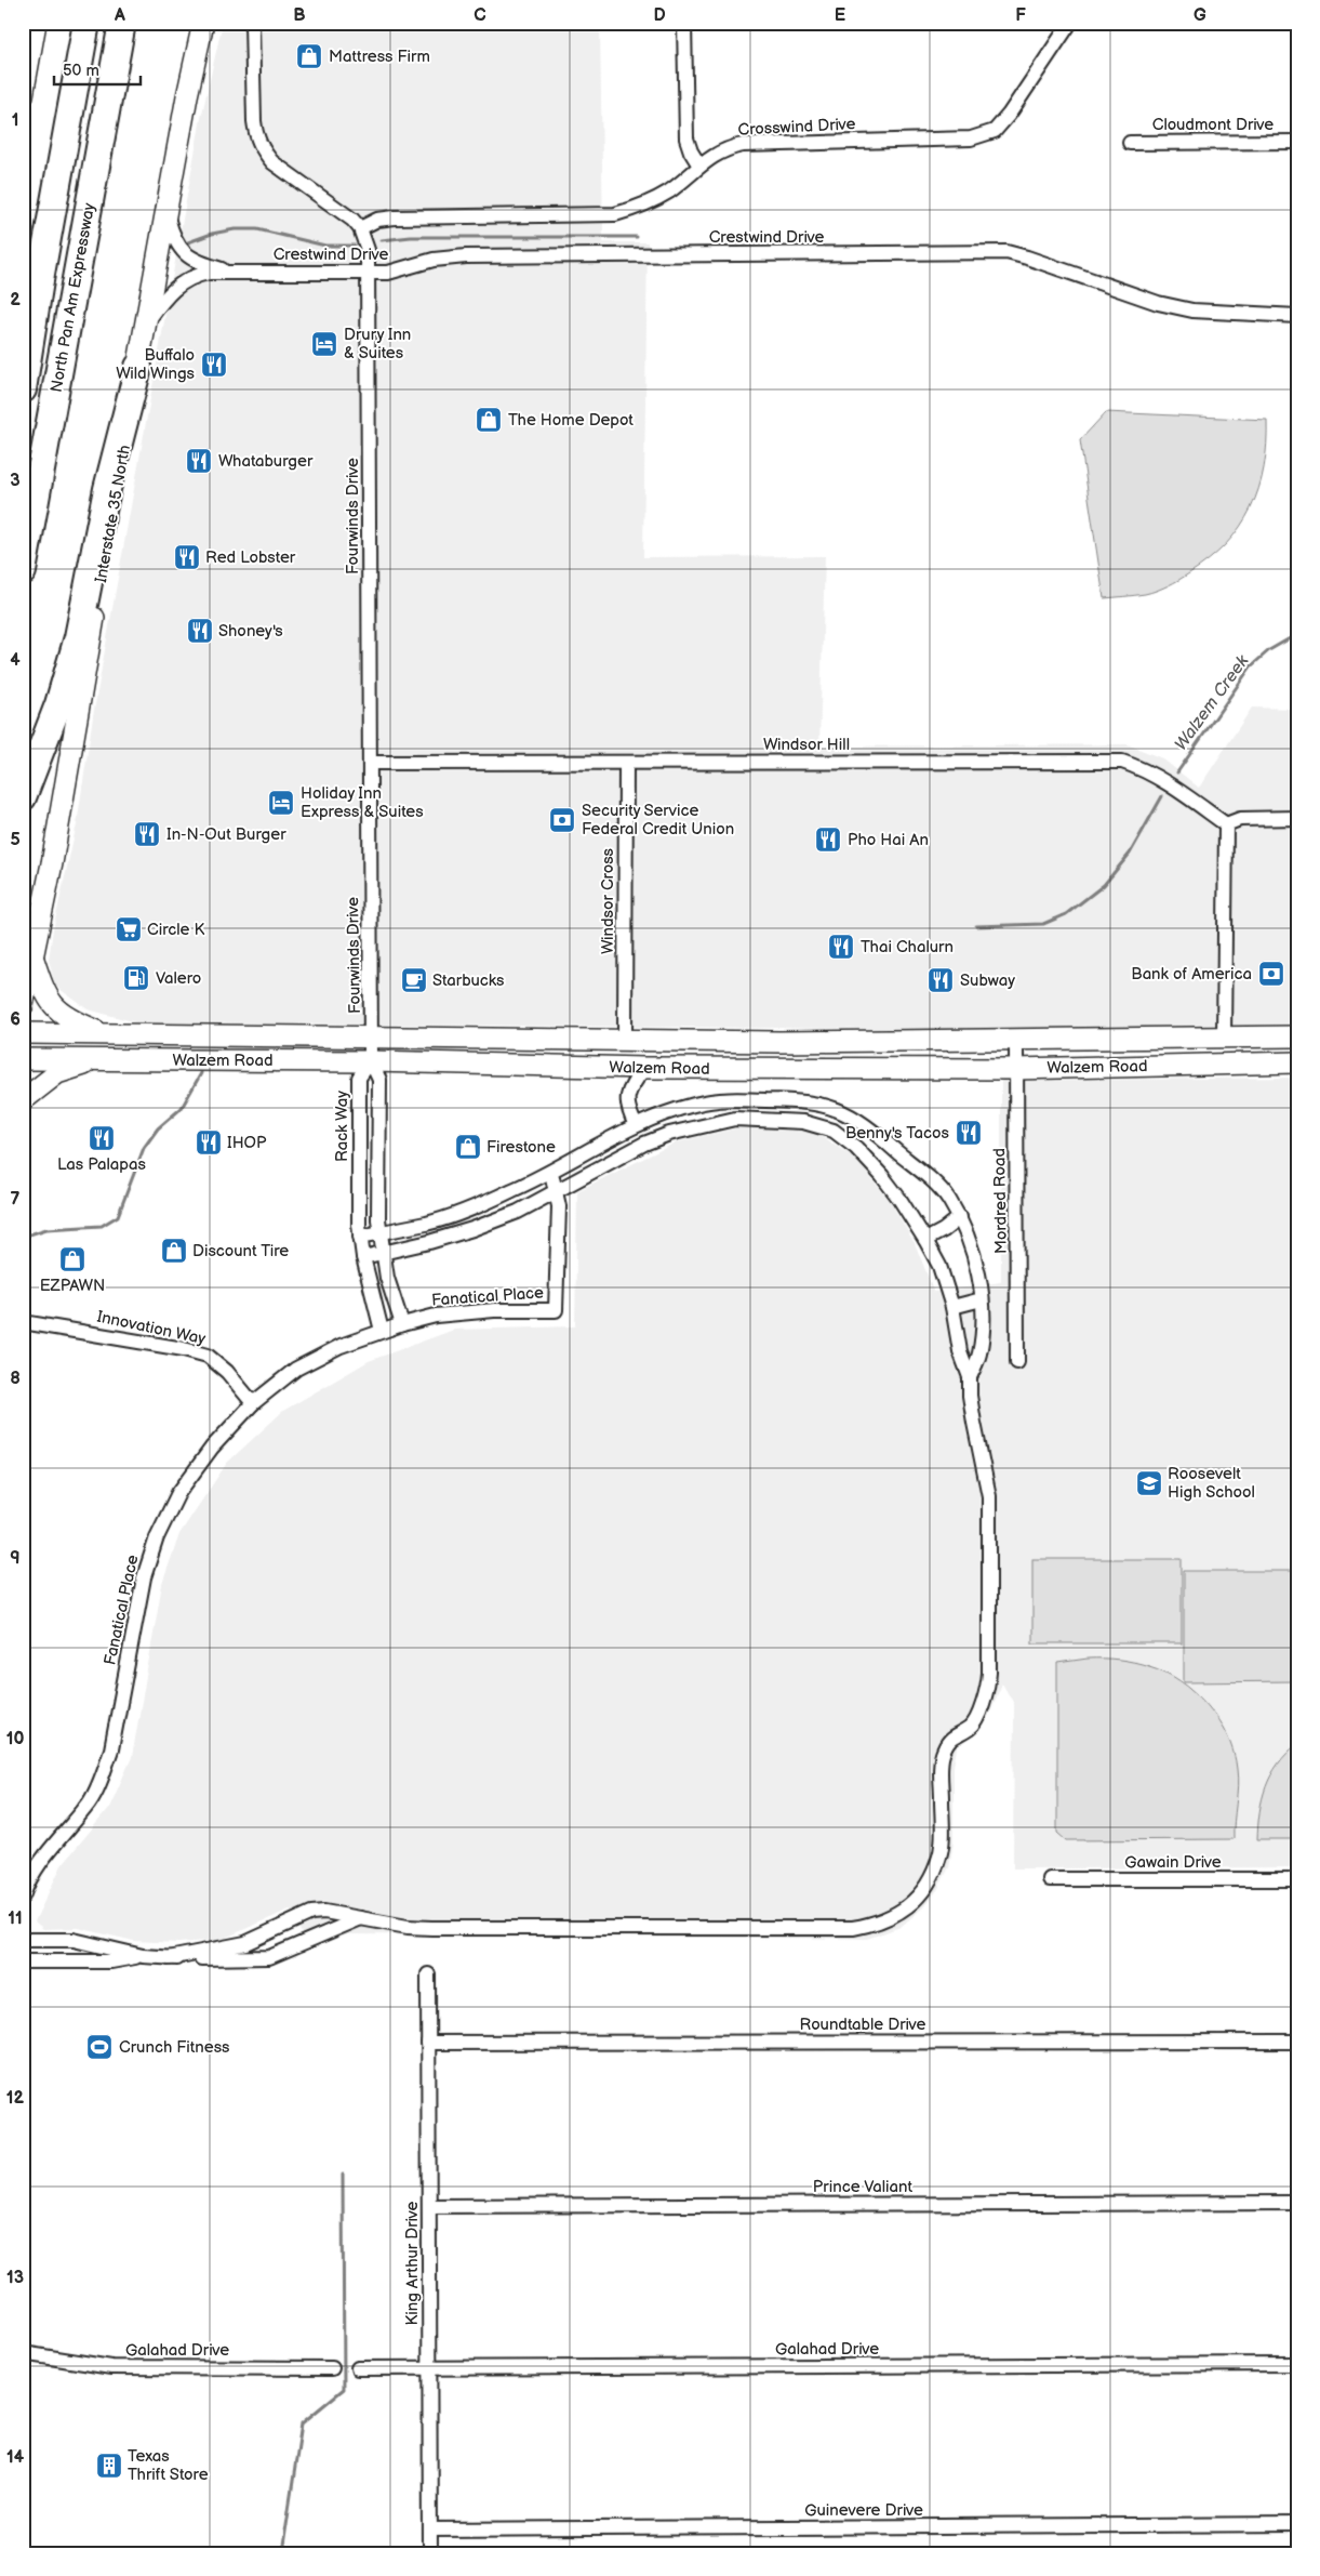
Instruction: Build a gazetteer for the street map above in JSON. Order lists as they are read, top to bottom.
{
  "streets": {
    "highway": ["North Pan Am Expressway"],
    "main road": ["Interstate 35 North", "Walzem Road"],
    "street": [
      "Cloudmont Drive",
      "Crosswind Drive",
      "Crestwind Drive",
      "Fourwinds Drive",
      "Windsor Hill",
      "Windsor Cross",
      "Rack Way",
      "Mordred Road",
      "Fanatical Place",
      "Innovation Way",
      "Gawain Drive",
      "Roundtable Drive",
      "Prince Valiant",
      "King Arthur Drive",
      "Galahad Drive",
      "Guinevere Drive"
    ]
  },
  "crossings": [
    ["Crosswind Drive", "Fourwinds Drive"],
    ["Crestwind Drive", "Interstate 35 North"],
    ["Crestwind Drive", "Fourwinds Drive"],
    ["Fourwinds Drive", "Windsor Hill"],
    ["Fourwinds Drive", "Walzem Road"],
    ["Fourwinds Drive", "Rack Way"],
    ["Windsor Hill", "Windsor Cross"],
    ["Windsor Cross", "Walzem Road"],
    ["Walzem Road", "Rack Way"],
    ["Walzem Road", "Mordred Road"],
    ["Rack Way", "Fanatical Place"],
    ["Fanatical Place", "Innovation Way"],
    ["Roundtable Drive", "King Arthur Drive"],
    ["Prince Valiant", "King Arthur Drive"],
    ["King Arthur Drive", "Galahad Drive"],
    ["King Arthur Drive", "Guinevere Drive"]
  ],
  "water": ["Walzem Creek"],
  "places": {
    "shop": [
      "Mattress Firm",
      "The Home Depot",
      "Firestone",
      "Discount Tire",
      "EZPAWN"
    ],
    "hotel": ["Drury Inn & Suites", "Holiday Inn Express & Suites"],
    "restaurant": [
      "Buffalo Wild Wings",
      "Whataburger",
      "Red Lobster",
      "Shoney's",
      "In-N-Out Burger",
      "Pho Hai An",
      "Thai Chalurn",
      "Subway",
      "Benny's Tacos",
      "Las Palapas",
      "IHOP"
    ],
    "bank": ["Security Service Federal Credit Union", "Bank of America"],
    "supermarket": ["Circle K"],
    "fuel station": ["Valero"],
    "cafe": ["Starbucks"],
    "school or university": ["Roosevelt High School"],
    "sports": ["Crunch Fitness"],
    "building": ["Texas Thrift Store"]
  },
  "scale_bar": "50 m",
  "grid": {
    "columns": [
      "A",
      "B",
      "C",
      "D",
      "E",
      "F",
      "G"
    ],
    "rows": [
      "1",
      "2",
      "3",
      "4",
      "5",
      "6",
      "7",
      "8",
      "9",
      "10",
      "11",
      "12",
      "13",
      "14"
    ]
  }
}
